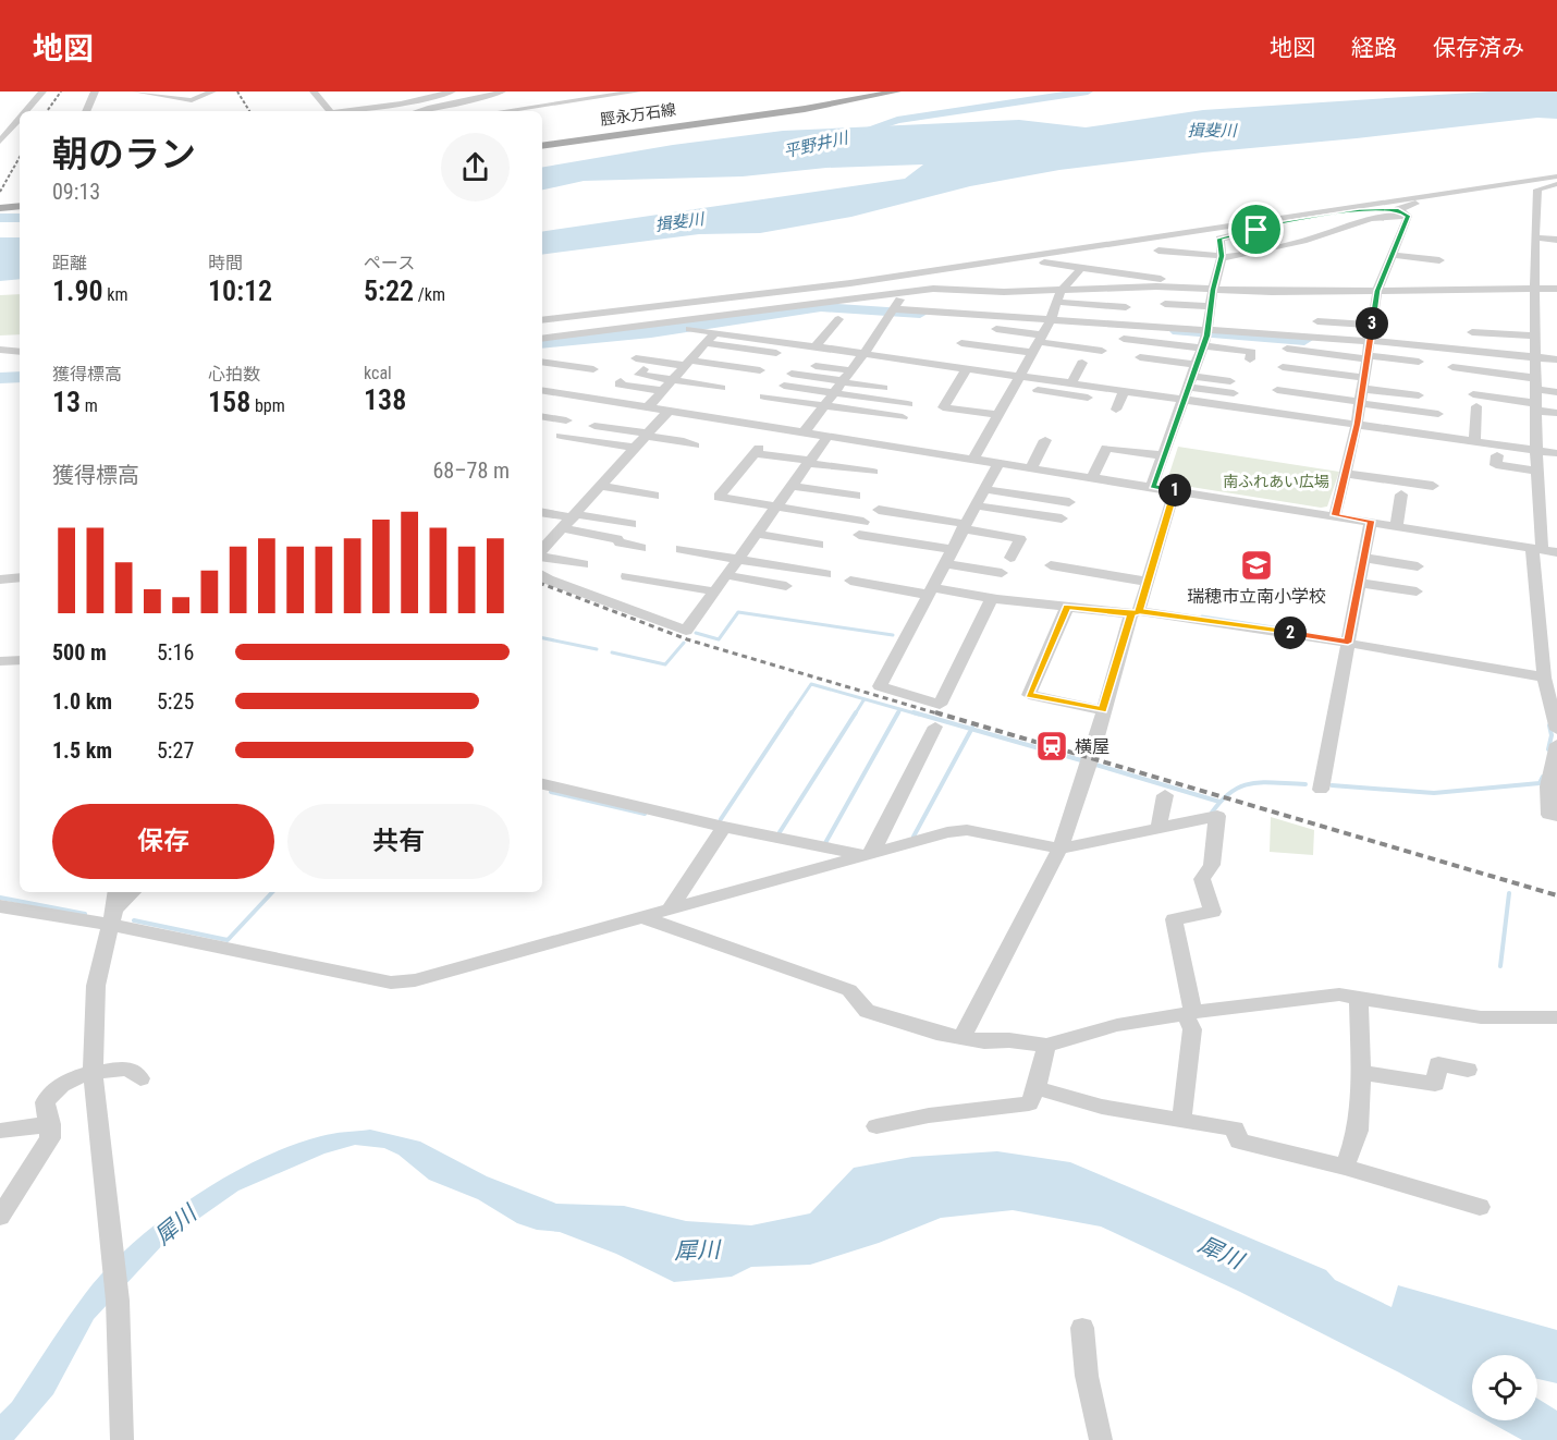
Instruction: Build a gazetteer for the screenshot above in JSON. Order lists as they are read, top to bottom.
{
  "streets": {
    "main road": ["脛永万石線"]
  },
  "water": ["揖斐川", "平野井川", "犀川"],
  "parks": ["南ふれあい広場"],
  "places": {
    "school or university": ["瑞穂市立南小学校"],
    "station": ["横屋"]
  },
  "page": {
    "header": "地図",
    "nav": ["地図", "経路", "保存済み"],
    "heading": ["朝のラン", "09:13"],
    "stats": [
      ["距離", "1.90 km"],
      ["時間", "10:12"],
      ["ペース", "5:22 /km"],
      ["獲得標高", "13 m"],
      ["心拍数", "158 bpm"],
      ["kcal", "138"]
    ],
    "pins": ["3", "1", "2"],
    "chart": ["獲得標高", "68–78 m"],
    "list": [
      {
        "name": "500 m",
        "note": "5:16"
      },
      {
        "name": "1.0 km",
        "note": "5:25"
      },
      {
        "name": "1.5 km",
        "note": "5:27"
      }
    ],
    "buttons": ["保存", "共有"]
  }
}
